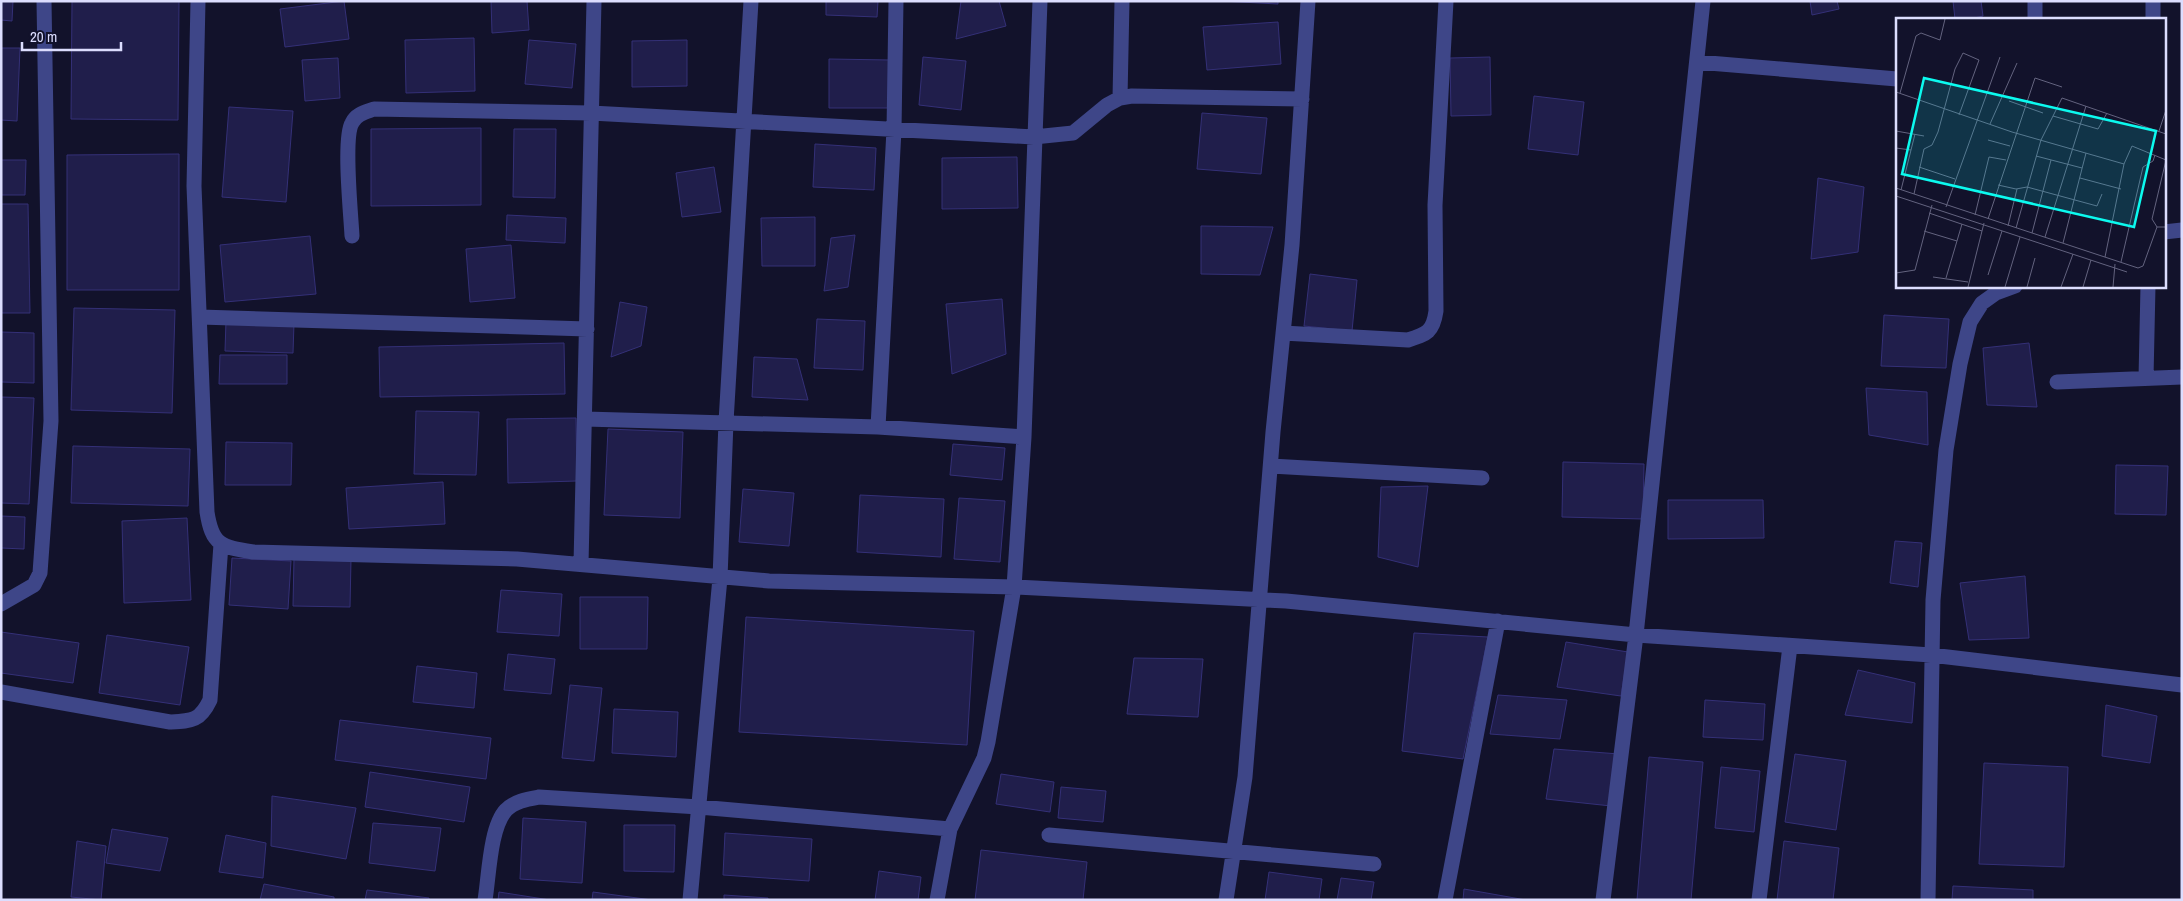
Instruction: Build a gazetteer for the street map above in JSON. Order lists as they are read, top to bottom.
{
  "scale_bar": "20 m"
}
